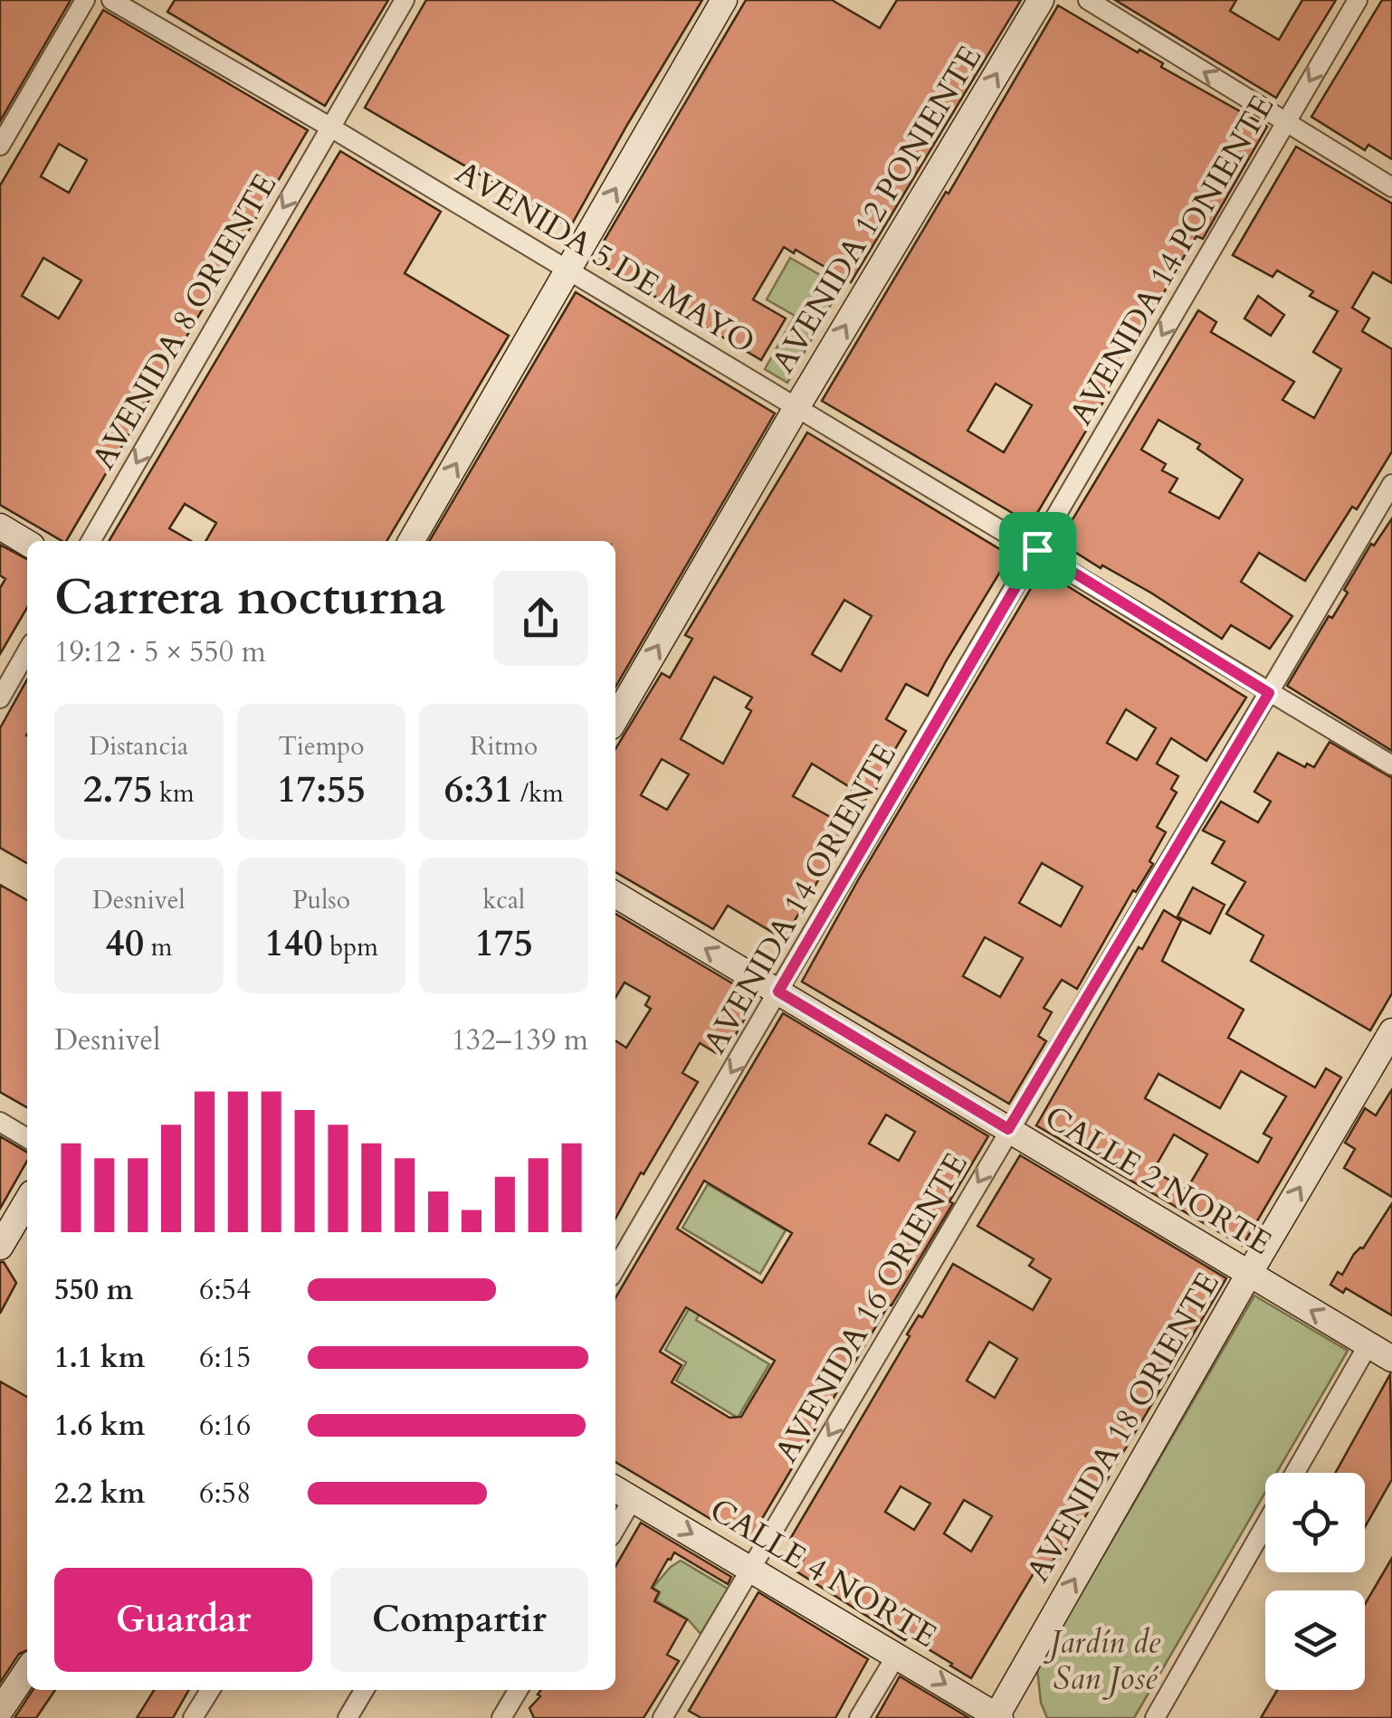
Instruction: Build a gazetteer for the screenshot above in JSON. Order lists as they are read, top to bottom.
{
  "streets": {
    "street": [
      "AVENIDA 12 PONIENTE",
      "AVENIDA 5 DE MAYO",
      "AVENIDA 14 PONIENTE",
      "AVENIDA 8 ORIENTE",
      "AVENIDA 14 ORIENTE",
      "CALLE 2 NORTE",
      "AVENIDA 16 ORIENTE",
      "AVENIDA 18 ORIENTE",
      "CALLE 4 NORTE"
    ]
  },
  "crossings": [
    ["AVENIDA 12 PONIENTE", "AVENIDA 5 DE MAYO"],
    ["AVENIDA 5 DE MAYO", "AVENIDA 14 PONIENTE"],
    ["AVENIDA 5 DE MAYO", "AVENIDA 8 ORIENTE"],
    ["AVENIDA 5 DE MAYO", "AVENIDA 14 ORIENTE"],
    ["AVENIDA 5 DE MAYO", "AVENIDA 16 ORIENTE"],
    ["AVENIDA 14 PONIENTE", "AVENIDA 14 ORIENTE"],
    ["AVENIDA 14 ORIENTE", "CALLE 2 NORTE"],
    ["CALLE 2 NORTE", "AVENIDA 16 ORIENTE"],
    ["CALLE 2 NORTE", "AVENIDA 18 ORIENTE"],
    ["AVENIDA 16 ORIENTE", "CALLE 4 NORTE"],
    ["AVENIDA 18 ORIENTE", "CALLE 4 NORTE"]
  ],
  "one_way": [
    "AVENIDA 12 PONIENTE",
    "AVENIDA 14 PONIENTE",
    "AVENIDA 8 ORIENTE",
    "AVENIDA 14 ORIENTE",
    "CALLE 2 NORTE",
    "AVENIDA 16 ORIENTE",
    "CALLE 4 NORTE"
  ],
  "parks": ["Jardín de San José"],
  "page": {
    "heading": ["Carrera nocturna", "19:12 · 5 × 550 m"],
    "stats": [
      ["Distancia", "2.75 km"],
      ["Tiempo", "17:55"],
      ["Ritmo", "6:31 /km"],
      ["Desnivel", "40 m"],
      ["Pulso", "140 bpm"],
      ["kcal", "175"]
    ],
    "chart": ["Desnivel", "132–139 m"],
    "list": [
      {
        "name": "550 m",
        "note": "6:54"
      },
      {
        "name": "1.1 km",
        "note": "6:15"
      },
      {
        "name": "1.6 km",
        "note": "6:16"
      },
      {
        "name": "2.2 km",
        "note": "6:58"
      }
    ],
    "buttons": ["Guardar", "Compartir"]
  }
}
